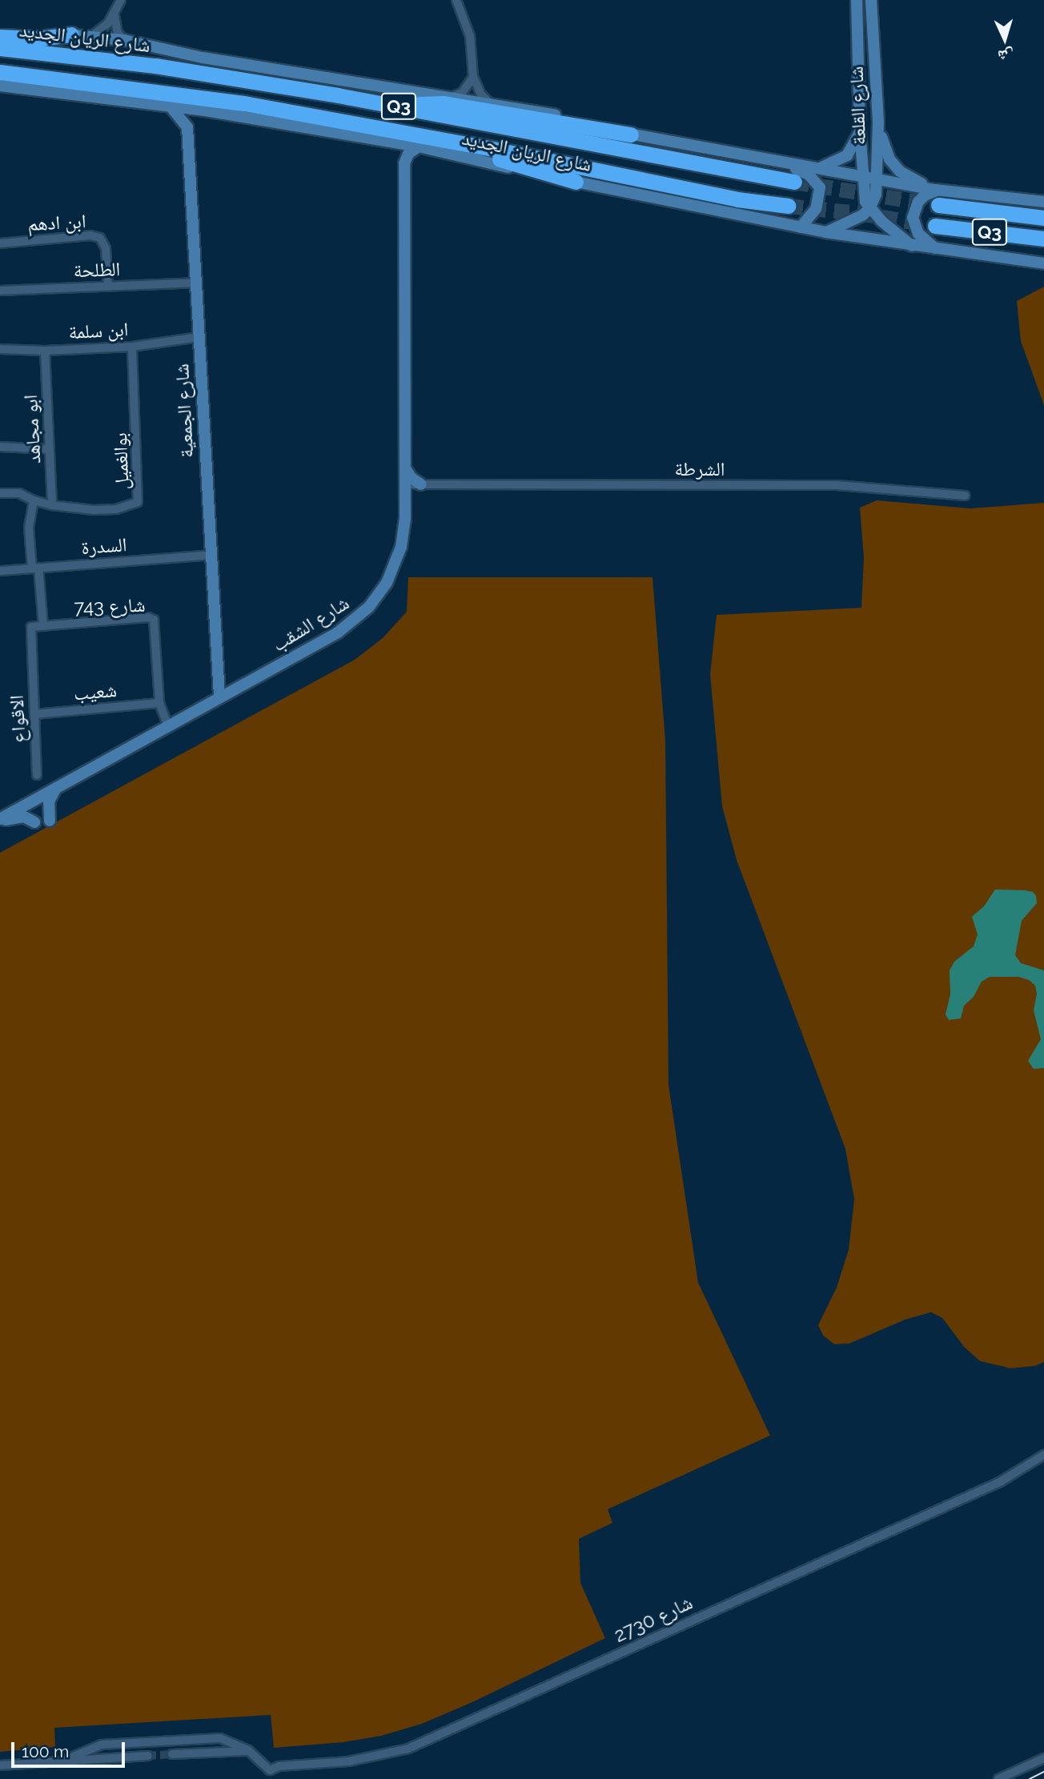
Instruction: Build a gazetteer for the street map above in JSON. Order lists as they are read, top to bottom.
{
  "streets": {
    "highway": ["شارع الريان الجديد", "Q3"],
    "street": [
      "شارع القلعة",
      "ابن ادهم",
      "الطلحة",
      "ابن سلمة",
      "شارع الجمعية",
      "ابو مجاهد",
      "بوالغميل",
      "الشرطة",
      "السدرة",
      "شارع 743",
      "شارع الشقب",
      "شعيب",
      "الاقواع",
      "شارع 2730"
    ]
  },
  "crossings": [
    ["شارع الريان الجديد", "شارع القلعة"],
    ["شارع الريان الجديد", "شارع الشقب"],
    ["ابن ادهم", "الطلحة"],
    ["الطلحة", "شارع الجمعية"],
    ["ابن سلمة", "شارع الجمعية"],
    ["ابن سلمة", "ابو مجاهد"],
    ["ابن سلمة", "بوالغميل"],
    ["شارع الجمعية", "السدرة"],
    ["شارع الجمعية", "شارع الشقب"],
    ["ابو مجاهد", "بوالغميل"],
    ["الشرطة", "شارع الشقب"],
    ["شارع 743", "شارع الشقب"],
    ["شارع 743", "شعيب"],
    ["شارع 743", "الاقواع"],
    ["شعيب", "الاقواع"]
  ],
  "scale_bar": "100 m",
  "north": "bottom"
}
